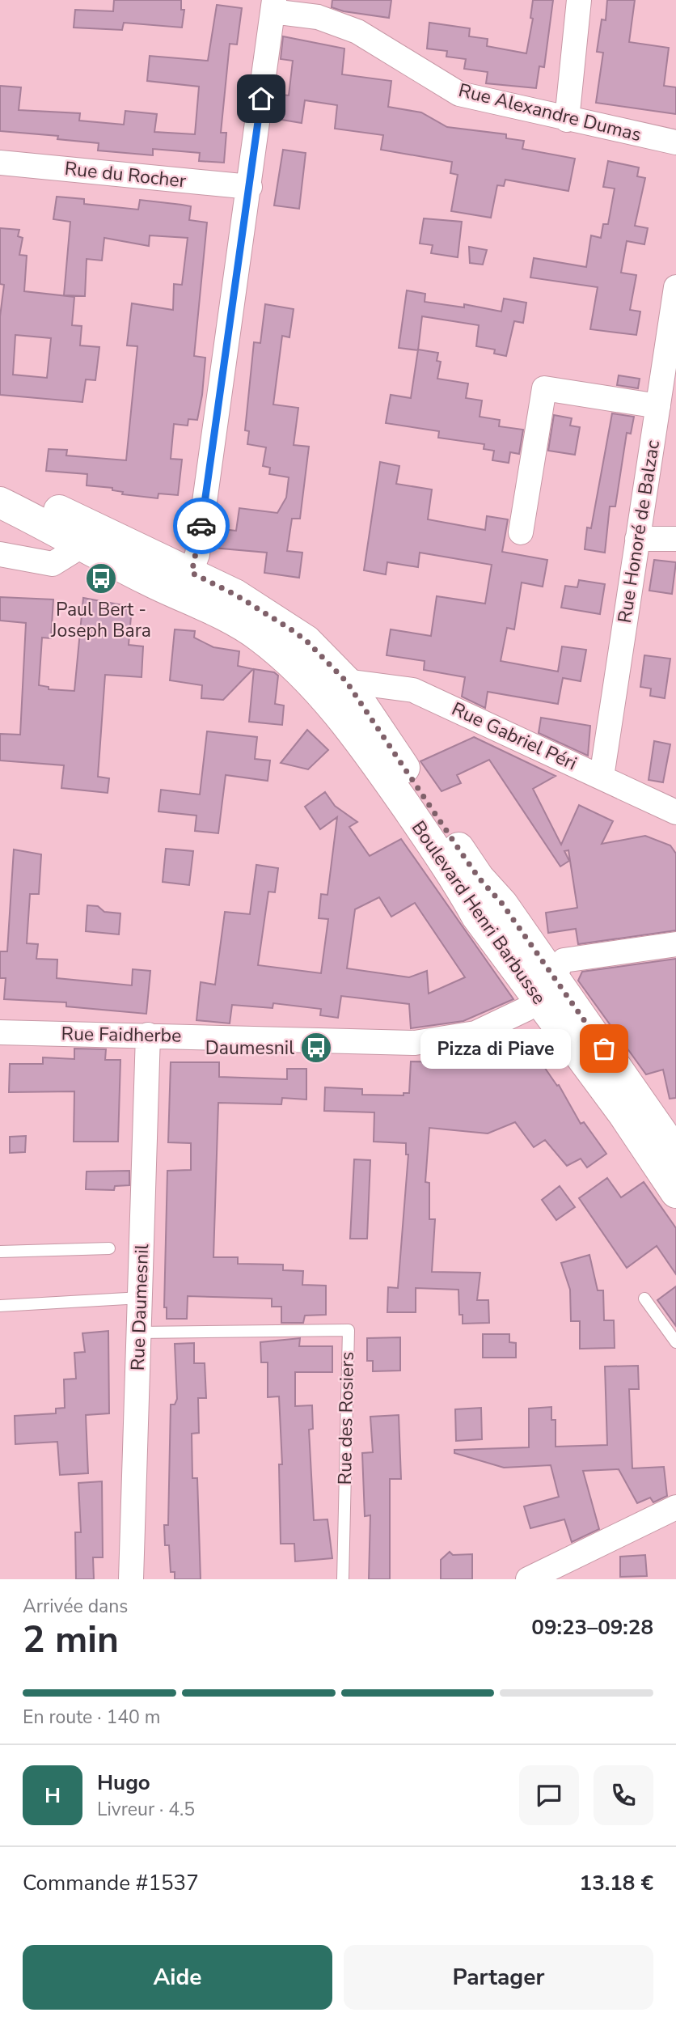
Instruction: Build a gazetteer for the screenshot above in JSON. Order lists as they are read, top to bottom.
{
  "streets": {
    "main road": ["Boulevard Henri Barbusse"],
    "street": [
      "Rue Alexandre Dumas",
      "Rue du Rocher",
      "Rue Honoré de Balzac",
      "Rue Gabriel Péri",
      "Rue Faidherbe",
      "Rue Daumesnil"
    ],
    "lane": ["Rue des Rosiers"]
  },
  "crossings": [
    ["Rue Honoré de Balzac", "Rue Gabriel Péri"],
    ["Rue Gabriel Péri", "Boulevard Henri Barbusse"],
    ["Boulevard Henri Barbusse", "Rue Faidherbe"],
    ["Rue Faidherbe", "Rue Daumesnil"],
    ["Rue Daumesnil", "Rue des Rosiers"]
  ],
  "places": {
    "bus stop": ["Paul Bert - Joseph Bara", "Daumesnil"],
    "other": ["Pizza di Piave"]
  },
  "page": {
    "bubble": "Pizza di Piave",
    "heading": ["2 min", "Arrivée dans", "09:23–09:28"],
    "panel": [
      "Hugo",
      "Livreur · 4.5",
      "Commande #1537",
      "13.18 €"
    ],
    "bar": "En route · 140 m",
    "round": "H",
    "buttons": ["Aide", "Partager"]
  }
}
